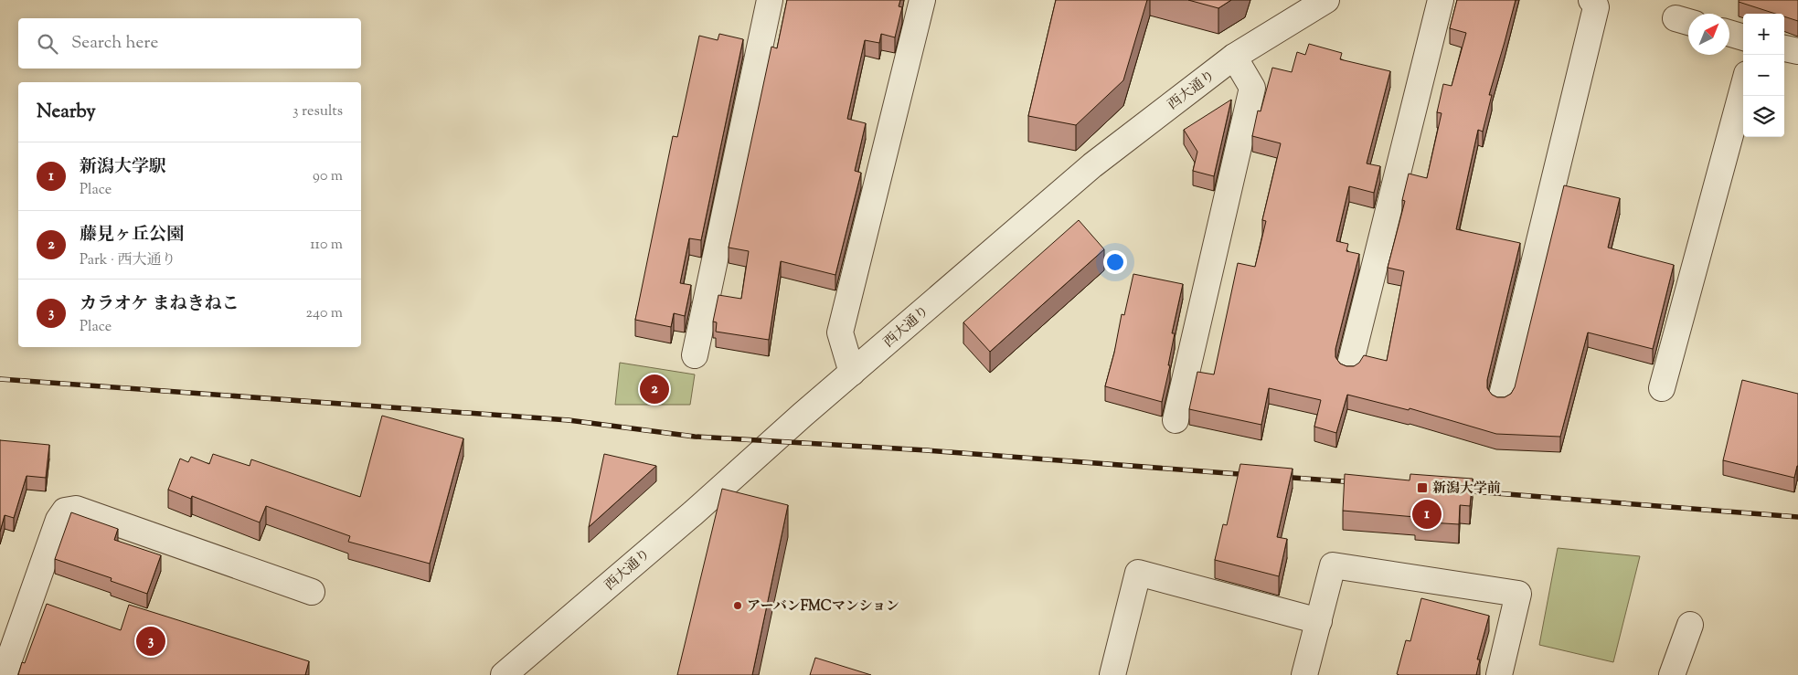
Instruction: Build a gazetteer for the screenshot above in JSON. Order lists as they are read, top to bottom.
{
  "streets": {
    "street": ["西大通り"]
  },
  "places": {
    "transit": ["新潟大学前"],
    "other": ["アーバンFMCマンション"]
  },
  "north": "top right",
  "page": {
    "map_buttons": ["+", "−"],
    "search": "Search here",
    "heading": ["Nearby", "3 results"],
    "list": [
      {
        "mark": "1",
        "name": "新潟大学駅",
        "note": "Place",
        "value": "90 m"
      },
      {
        "mark": "2",
        "name": "藤見ヶ丘公園",
        "note": "Park · 西大通り",
        "value": "110 m"
      },
      {
        "mark": "3",
        "name": "カラオケ まねきねこ",
        "note": "Place",
        "value": "240 m"
      }
    ],
    "pins": ["2", "1", "3"]
  }
}
